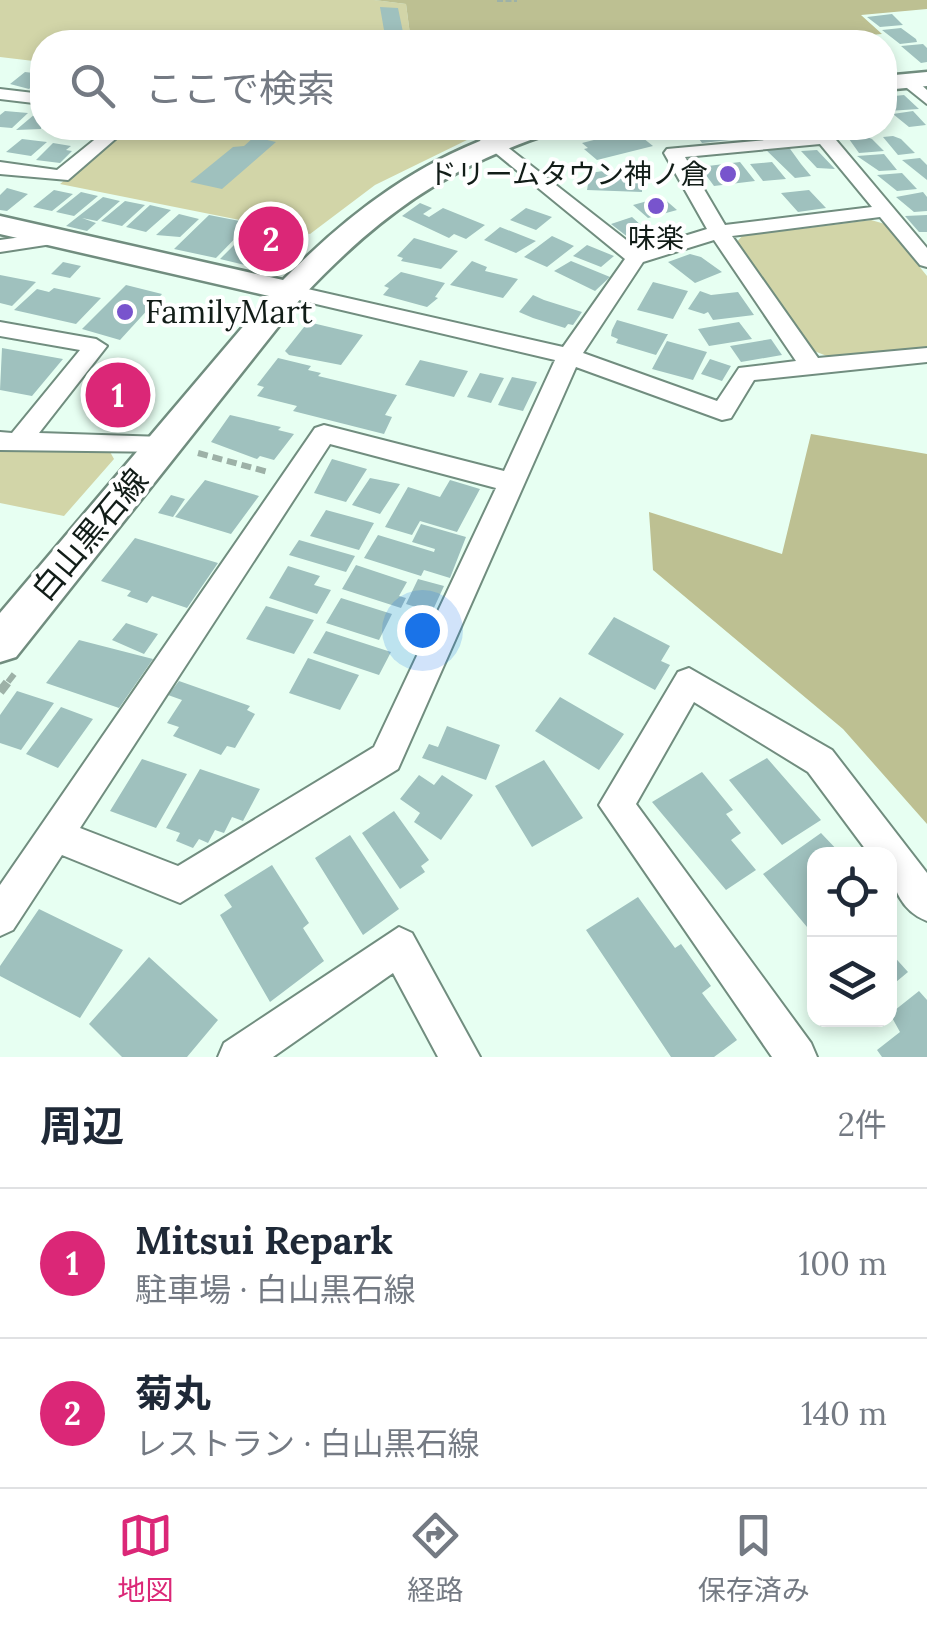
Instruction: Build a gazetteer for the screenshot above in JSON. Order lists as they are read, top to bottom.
{
  "streets": {
    "street": ["白山黒石線"]
  },
  "places": ["ドリームタウン神ノ倉", "味楽", "FamilyMart"],
  "page": {
    "search": "ここで検索",
    "pins": ["2", "1"],
    "heading": ["周辺", "2件"],
    "list": [
      {
        "mark": "1",
        "name": "Mitsui Repark",
        "note": "駐車場 · 白山黒石線",
        "value": "100 m"
      },
      {
        "mark": "2",
        "name": "菊丸",
        "note": "レストラン · 白山黒石線",
        "value": "140 m"
      }
    ],
    "nav": ["地図", "経路", "保存済み"]
  }
}
